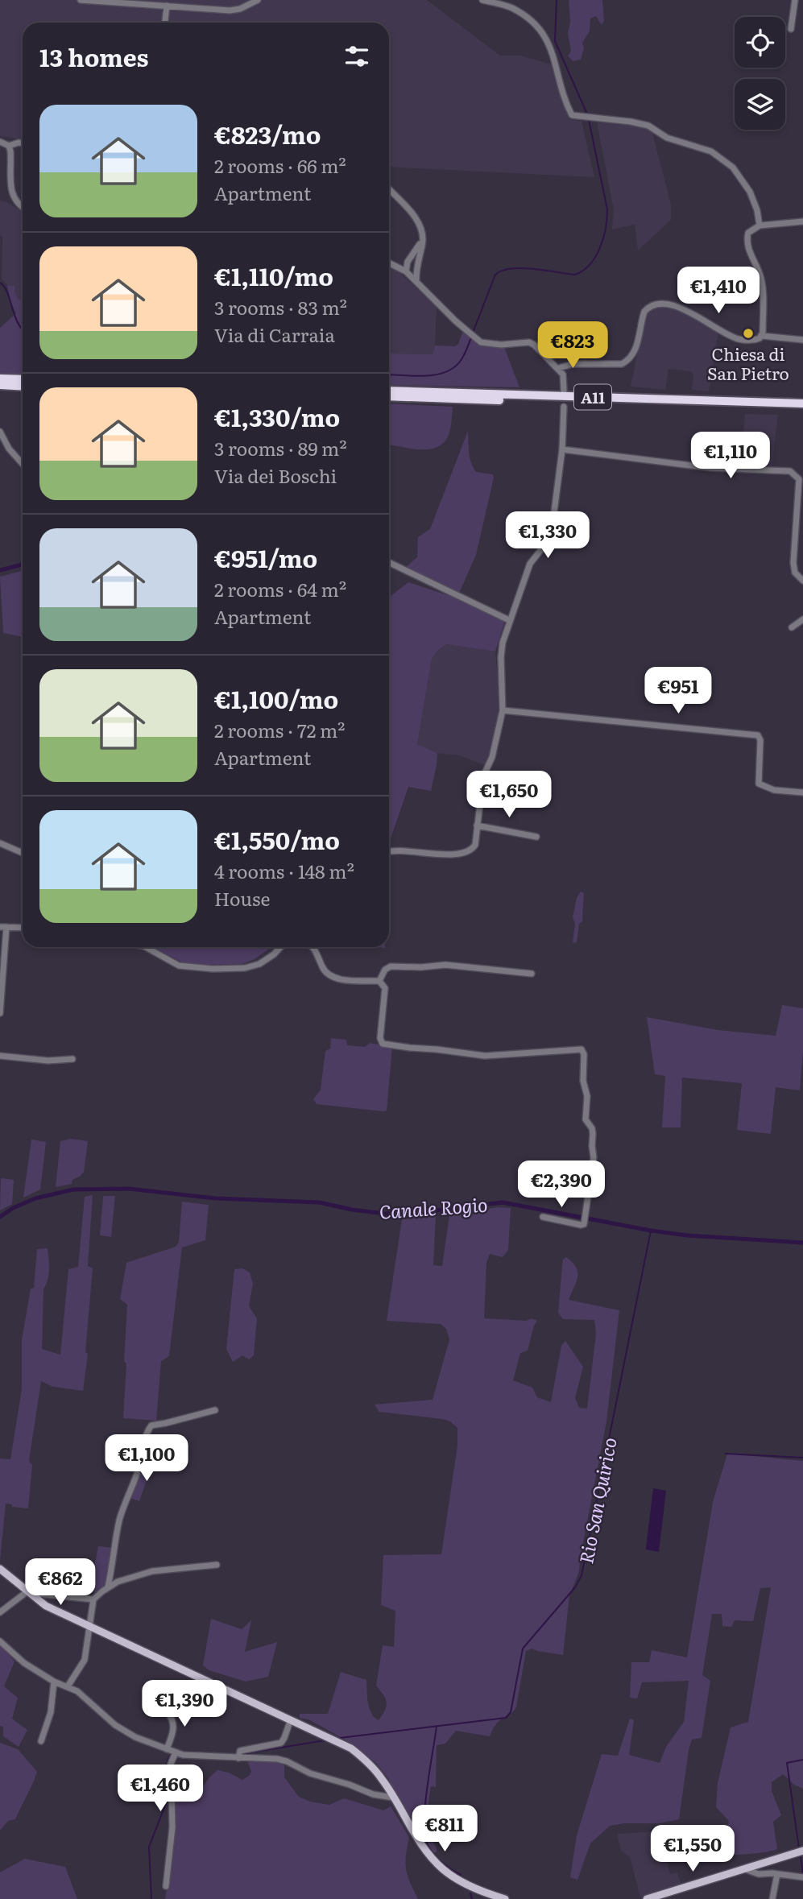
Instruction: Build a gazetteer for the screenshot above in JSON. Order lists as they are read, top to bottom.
{
  "streets": {
    "highway": ["A11"]
  },
  "water": ["Canale Rogio", "Rio San Quirico"],
  "places": ["Chiesa di San Pietro"],
  "page": {
    "heading": "13 homes",
    "list": [
      {
        "name": "€823/mo",
        "note": "2 rooms · 66 m² · Apartment"
      },
      {
        "name": "€1,110/mo",
        "note": "3 rooms · 83 m² · Via di Carraia"
      },
      {
        "name": "€1,330/mo",
        "note": "3 rooms · 89 m² · Via dei Boschi"
      },
      {
        "name": "€951/mo",
        "note": "2 rooms · 64 m² · Apartment"
      },
      {
        "name": "€1,100/mo",
        "note": "2 rooms · 72 m² · Apartment"
      },
      {
        "name": "€1,550/mo",
        "note": "4 rooms · 148 m² · House"
      }
    ],
    "price": [
      "€1,410",
      "€823",
      "€1,110",
      "€1,330",
      "€951",
      "€1,650",
      "€2,390",
      "€1,100",
      "€862",
      "€1,390",
      "€1,460",
      "€811",
      "€1,550"
    ]
  }
}
